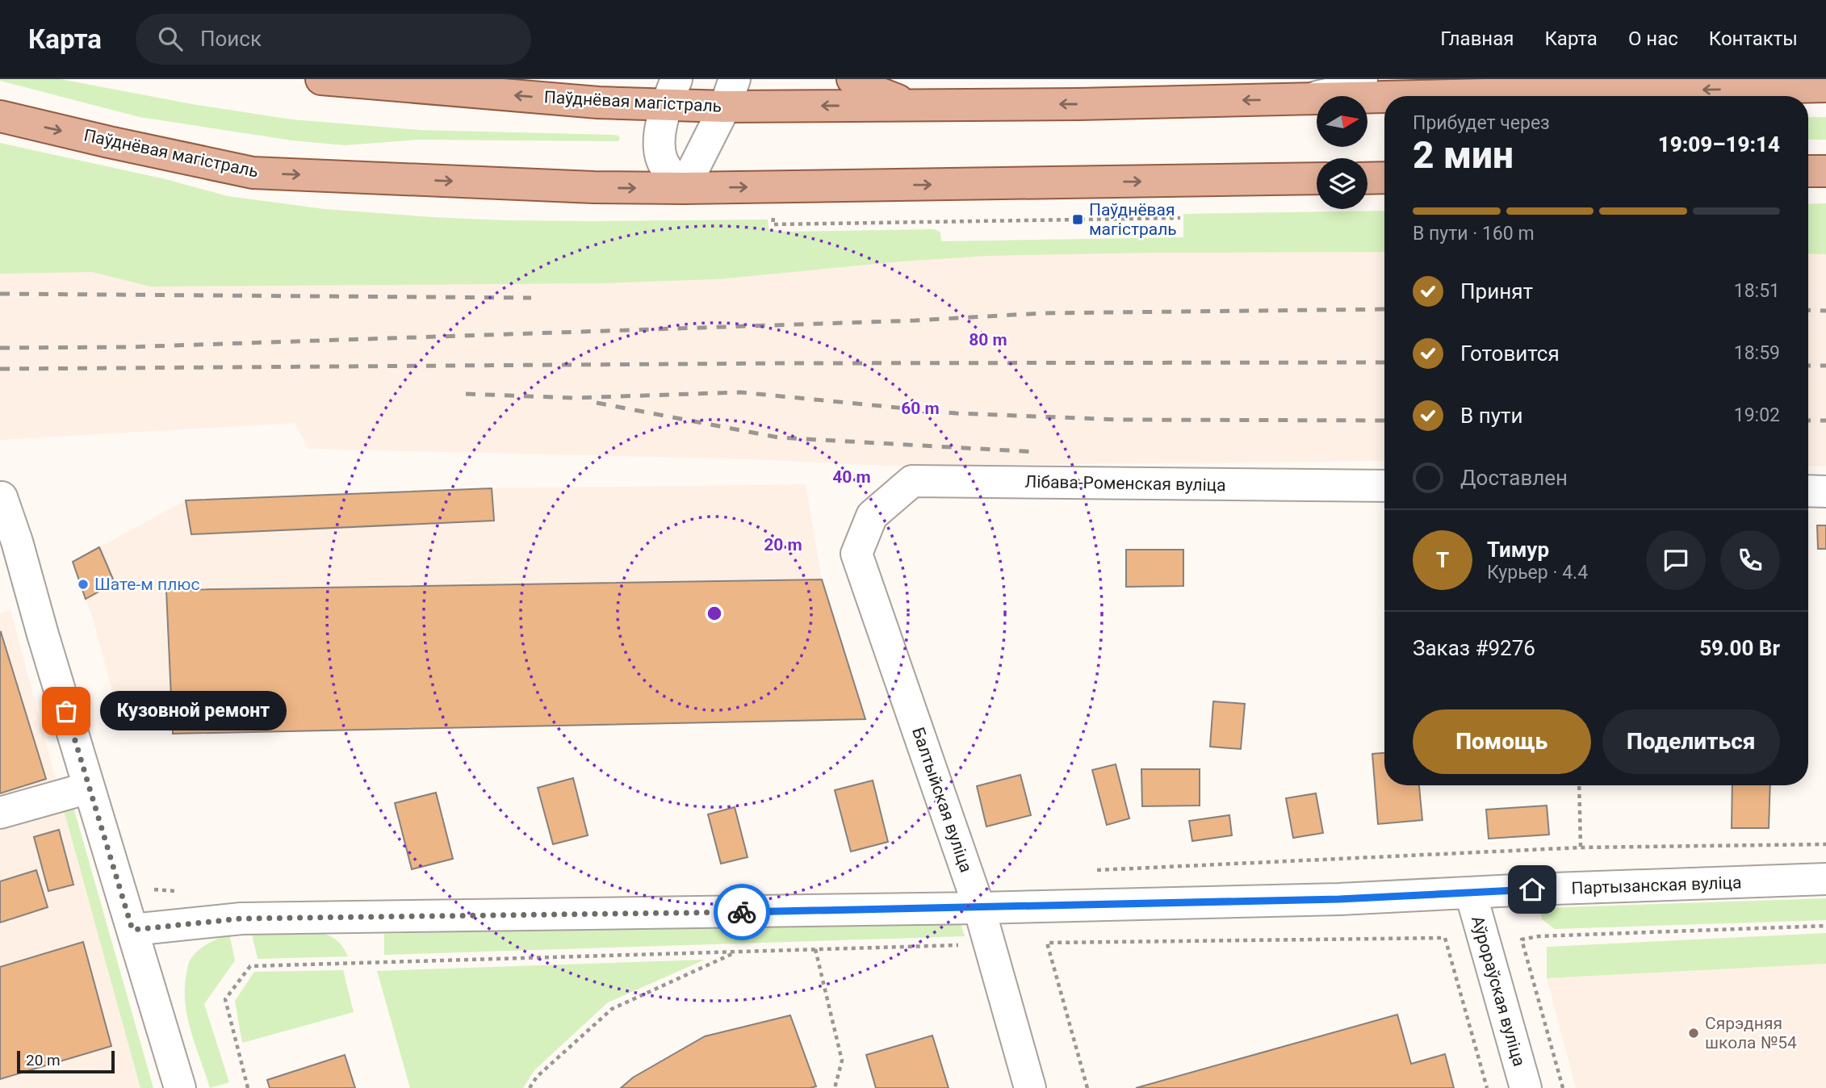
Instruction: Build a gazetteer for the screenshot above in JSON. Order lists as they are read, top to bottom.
{
  "streets": {
    "main road": ["Паўднёвая магістраль"],
    "street": [
      "Лібава-Роменская вуліца",
      "Балтыйская вуліца",
      "Партызанская вуліца",
      "Аўрораўская вуліца"
    ]
  },
  "crossings": [
    ["Лібава-Роменская вуліца", "Балтыйская вуліца"],
    ["Балтыйская вуліца", "Партызанская вуліца"],
    ["Партызанская вуліца", "Аўрораўская вуліца"]
  ],
  "places": {
    "transit": ["Паўднёвая магістраль"],
    "other": ["Шате-м плюс", "Кузовной ремонт", "Сярэдняя школа №54"]
  },
  "scale_bar": "20 m",
  "north": "right",
  "page": {
    "header": "Карта",
    "search": "Поиск",
    "nav": [
      "Главная",
      "Карта",
      "О нас",
      "Контакты"
    ],
    "heading": ["2 мин", "Прибудет через", "19:09–19:14"],
    "panel": [
      "Тимур",
      "Курьер · 4.4",
      "Заказ #9276",
      "59.00 Br"
    ],
    "bar": "В пути · 160 m",
    "list": [
      ["Принят", "18:51"],
      ["Готовится", "18:59"],
      ["В пути", "19:02"],
      "Доставлен"
    ],
    "round": "Т",
    "bubble": "Кузовной ремонт",
    "buttons": ["Помощь", "Поделиться"],
    "scale": "20 m"
  },
  "rings": [
    "80 m",
    "60 m",
    "40 m",
    "20 m"
  ]
}
